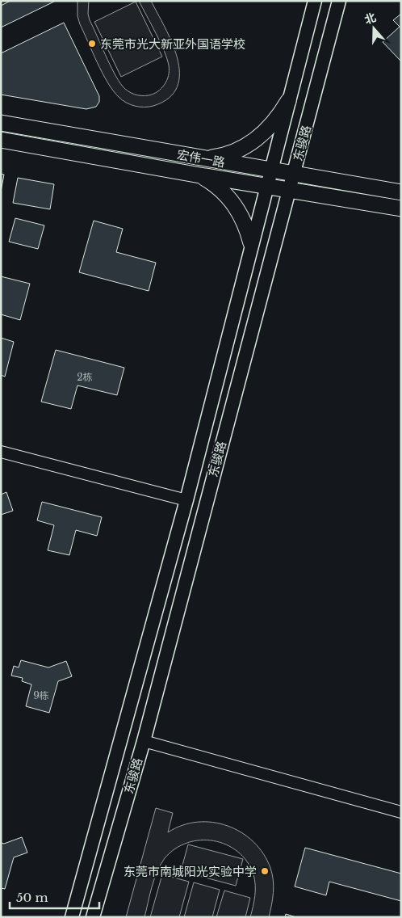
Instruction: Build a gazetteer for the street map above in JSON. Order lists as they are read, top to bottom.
{
  "streets": {
    "main road": ["宏伟一路"],
    "street": ["东骏路"]
  },
  "crossings": [
    ["东骏路", "宏伟一路"]
  ],
  "places": ["东莞市光大新亚外国语学校", "东莞市南城阳光实验中学"],
  "house_numbers": ["2栋", "9栋"],
  "scale_bar": "50 m",
  "north": "top"
}
